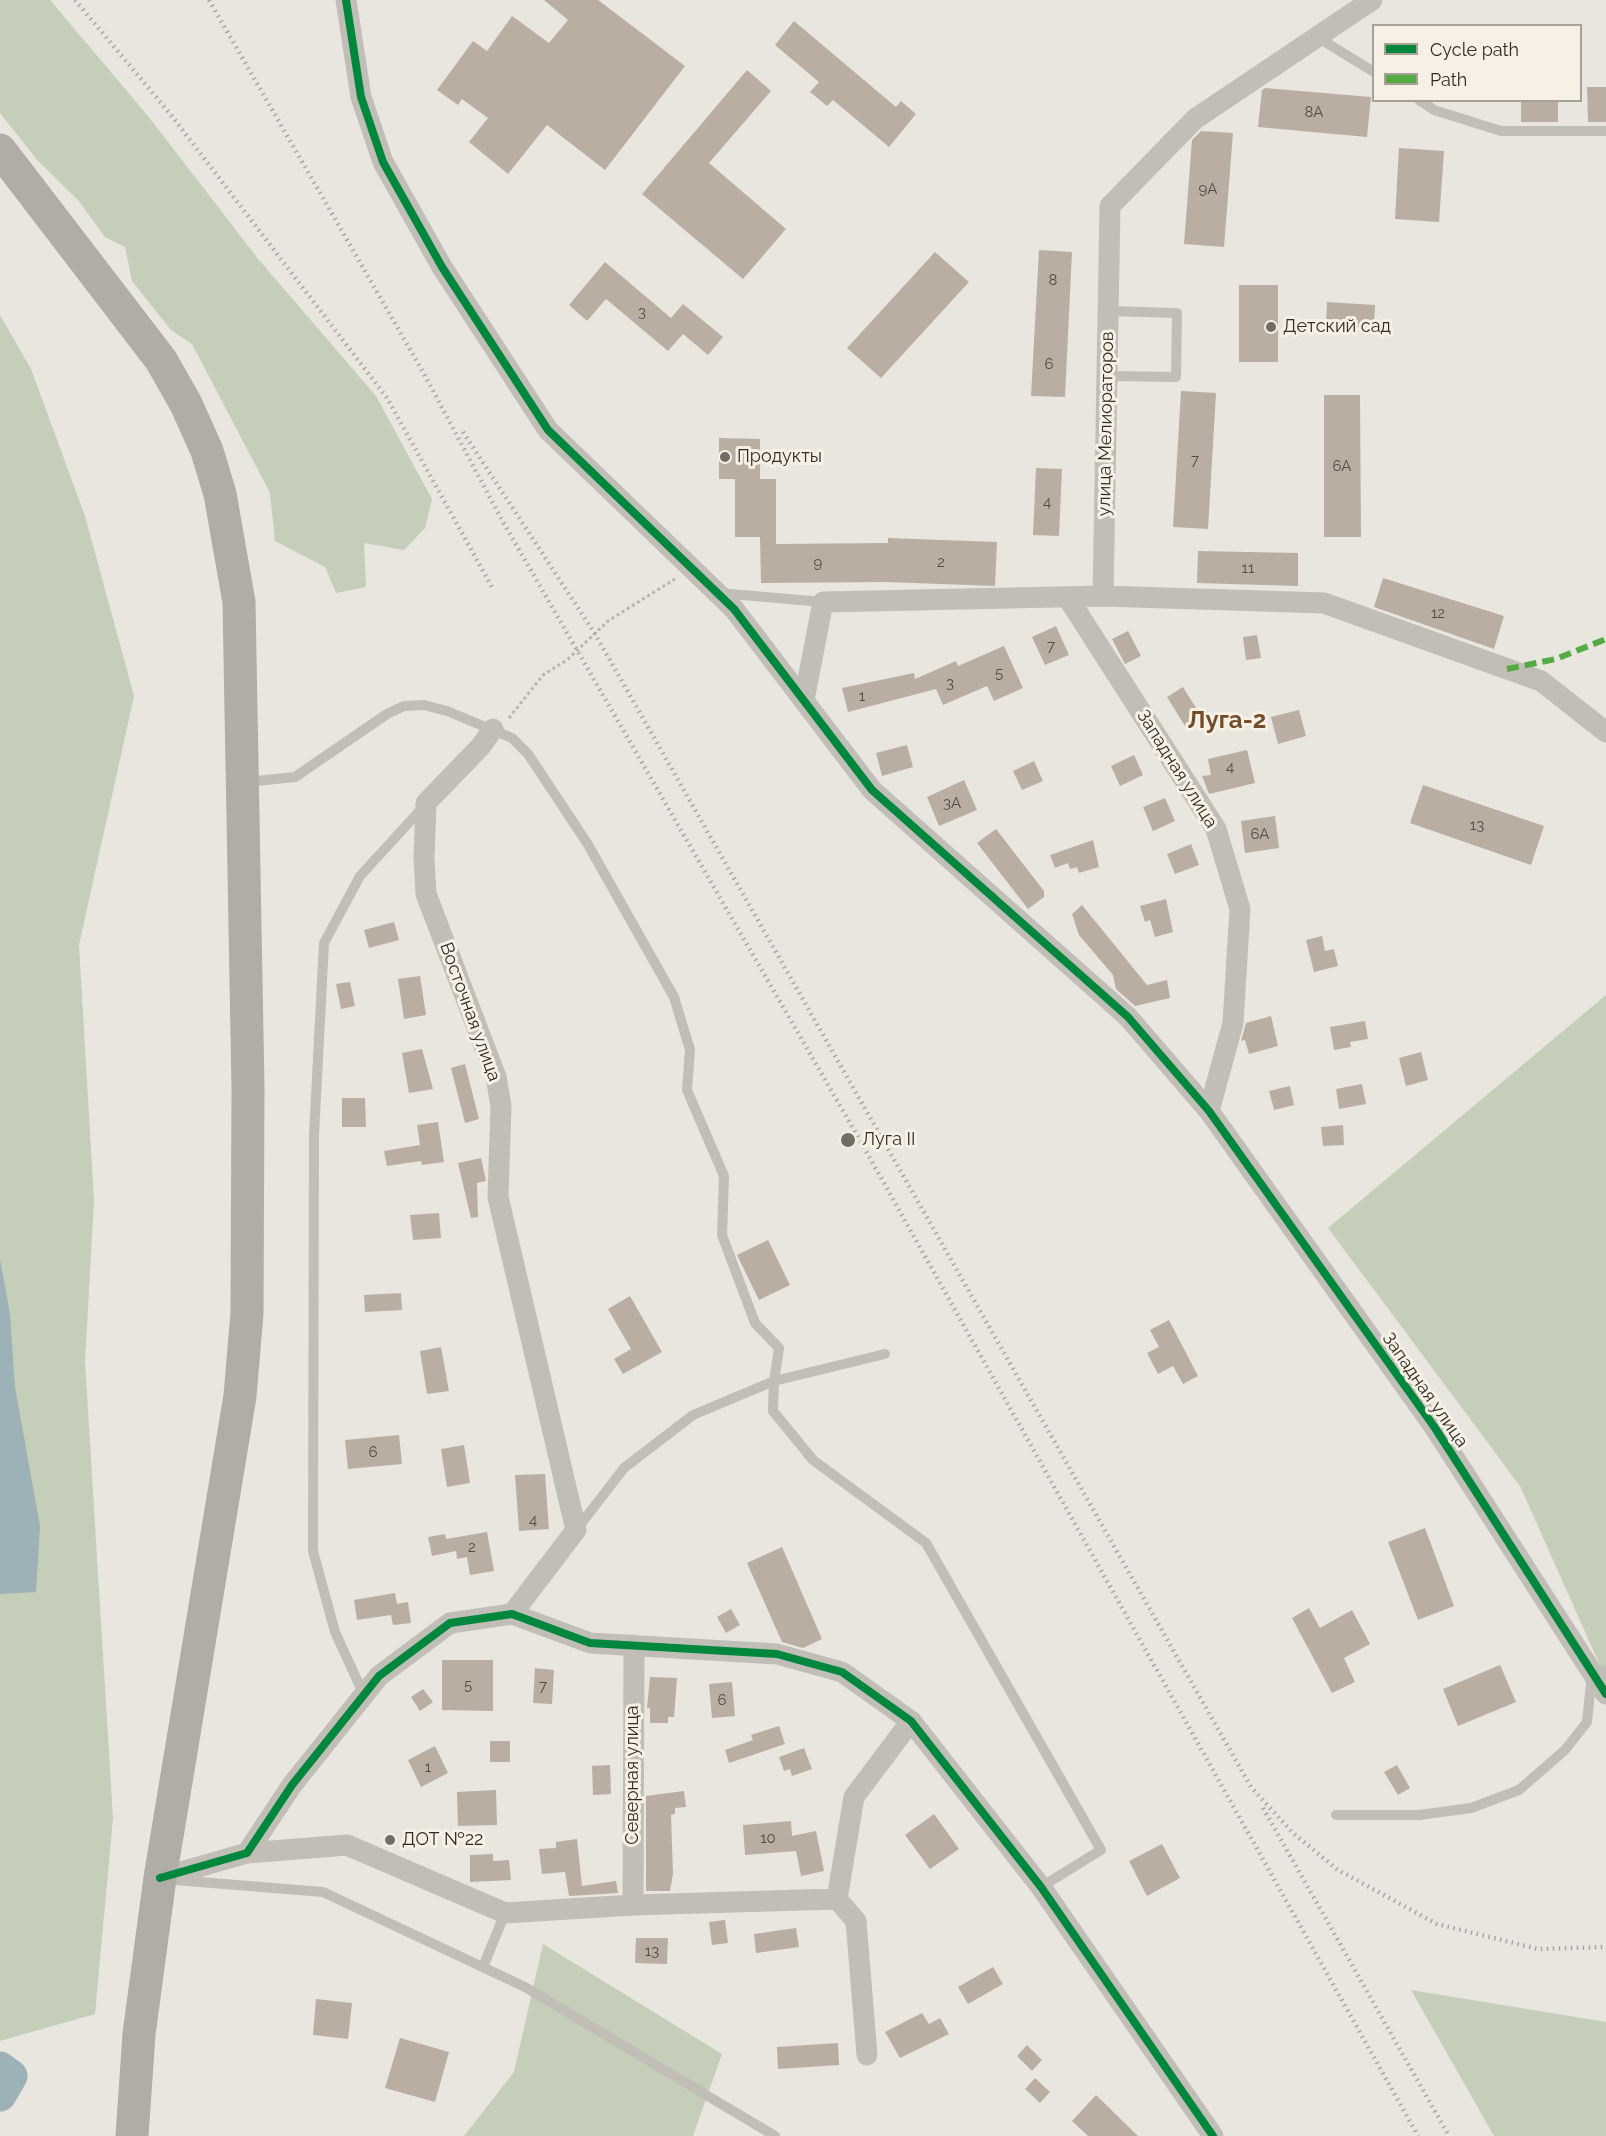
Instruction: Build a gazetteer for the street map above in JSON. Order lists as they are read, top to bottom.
{
  "streets": {
    "street": [
      "улица Мелиораторов",
      "Западная улица",
      "Восточная улица",
      "Северная улица"
    ]
  },
  "districts": ["Луга-2"],
  "places": [
    "Детский сад",
    "Продукты",
    "Луга II",
    "ДОТ №22"
  ],
  "house_numbers": [
    "8А",
    "9А",
    "8",
    "3",
    "6",
    "7",
    "6А",
    "4",
    "2",
    "9",
    "11",
    "12",
    "7",
    "5",
    "3",
    "1",
    "4",
    "3А",
    "13",
    "6А",
    "6",
    "4",
    "2",
    "5",
    "7",
    "6",
    "1",
    "10",
    "13"
  ],
  "legend": ["Cycle path", "Path"]
}
